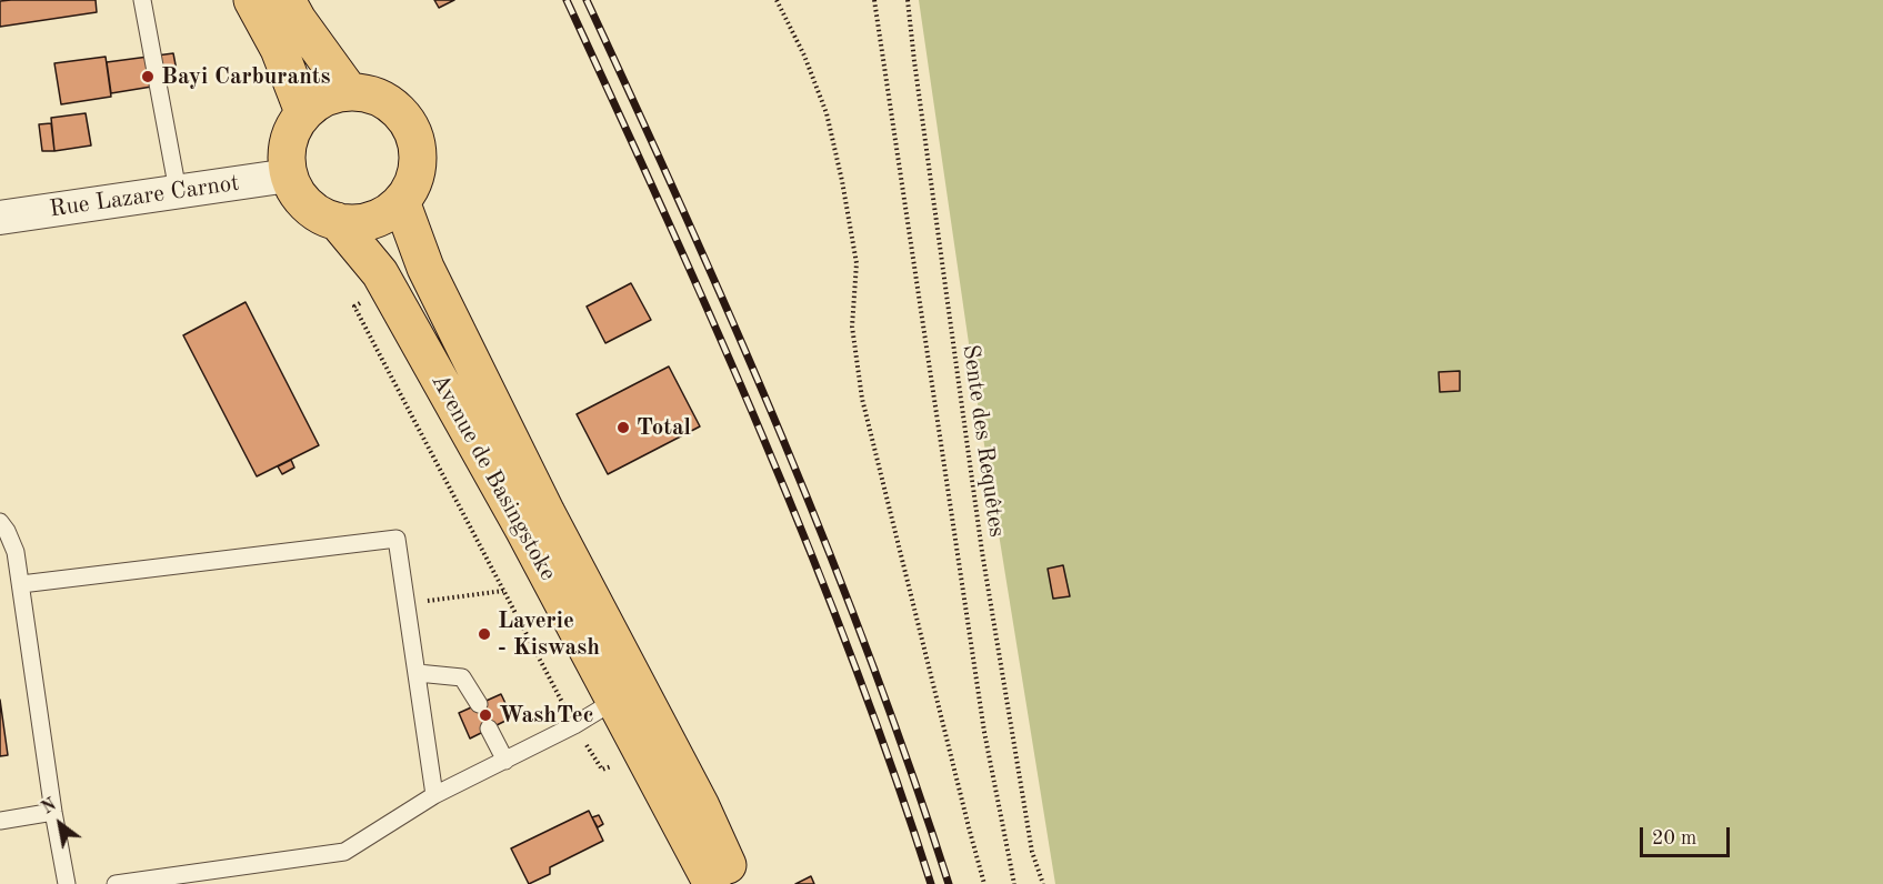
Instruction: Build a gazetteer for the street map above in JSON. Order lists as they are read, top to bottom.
{
  "streets": {
    "main road": ["Avenue de Basingstoke"],
    "street": ["Rue Lazare Carnot"],
    "path": ["Sente des Requêtes"]
  },
  "crossings": [
    ["Rue Lazare Carnot", "Avenue de Basingstoke"]
  ],
  "places": [
    "Bayi Carburants",
    "Total",
    "Laverie - Kiswash",
    "WashTec"
  ],
  "scale_bar": "20 m",
  "north": "top left"
}
